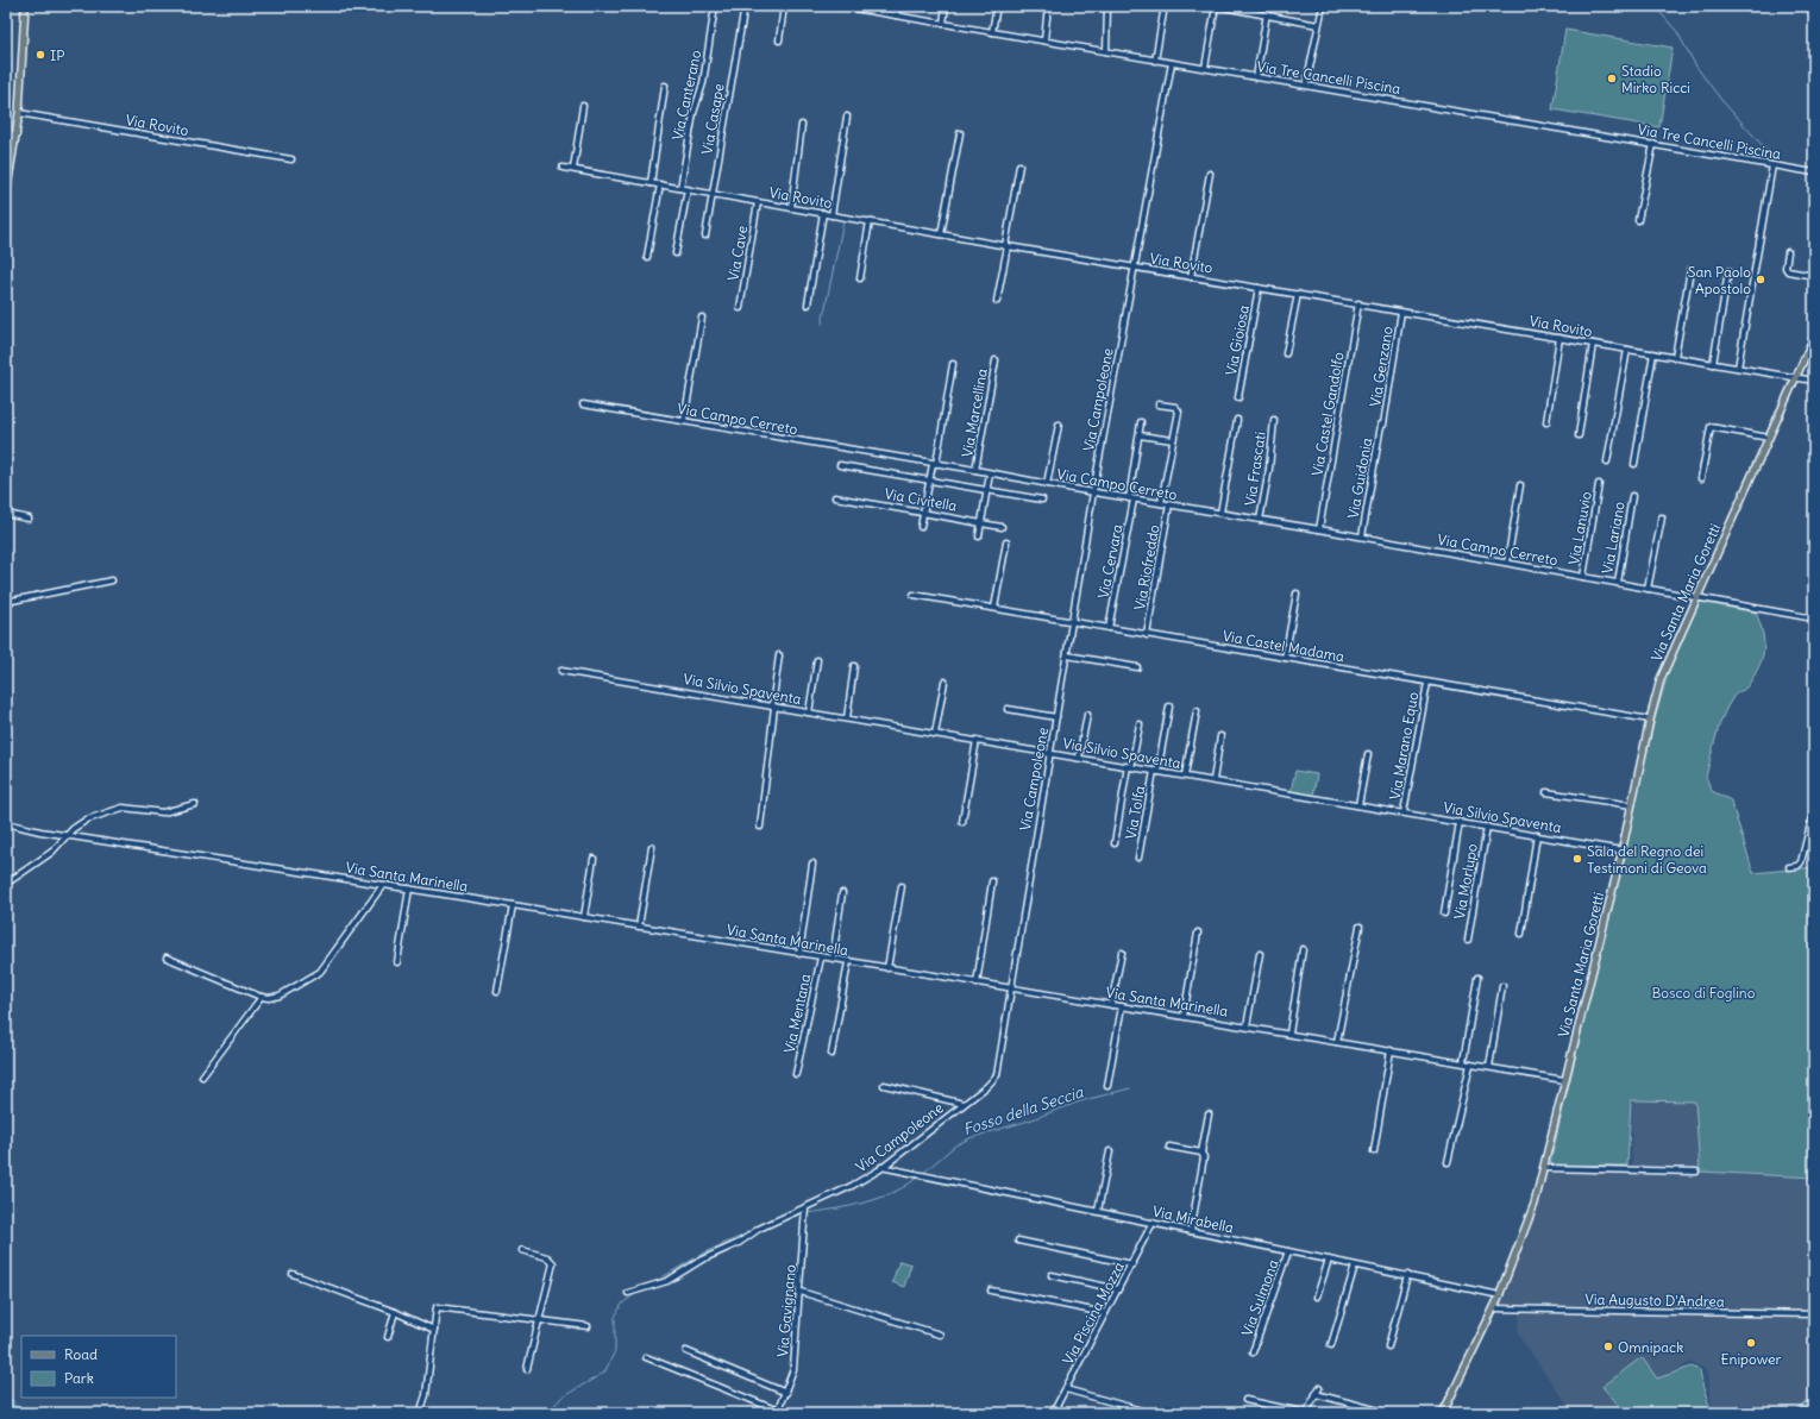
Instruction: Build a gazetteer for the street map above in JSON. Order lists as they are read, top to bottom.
{
  "streets": {
    "main road": ["Via Santa Maria Goretti"],
    "street": [
      "Via Tre Cancelli Piscina",
      "Via Canterano",
      "Via Casape",
      "Via Rovito",
      "Via Cave",
      "Via Gioiosa",
      "Via Genzano",
      "Via Campoleone",
      "Via Marcellina",
      "Via Castel Gandolfo",
      "Via Campo Cerreto",
      "Via Frascati",
      "Via Guidonia",
      "Via Civitella",
      "Via Lanuvio",
      "Via Lariano",
      "Via Cervara",
      "Via Riofreddo",
      "Via Castel Madama",
      "Via Silvio Spaventa",
      "Via Marano Equo",
      "Via Tolfa",
      "Via Santa Marinella",
      "Via Morlupo",
      "Via Mentana",
      "Via Mirabella",
      "Via Sulmona",
      "Via Augusto D'Andrea",
      "Via Gavignano",
      "Via Piscina Mozza"
    ]
  },
  "crossings": [
    ["Via Tre Cancelli Piscina", "Via Campoleone"],
    ["Via Canterano", "Via Rovito"],
    ["Via Casape", "Via Rovito"],
    ["Via Rovito", "Via Cave"],
    ["Via Rovito", "Via Gioiosa"],
    ["Via Rovito", "Via Genzano"],
    ["Via Rovito", "Via Campoleone"],
    ["Via Rovito", "Via Castel Gandolfo"],
    ["Via Rovito", "Via Santa Maria Goretti"],
    ["Via Genzano", "Via Guidonia"],
    ["Via Campoleone", "Via Campo Cerreto"],
    ["Via Campoleone", "Via Castel Madama"],
    ["Via Campoleone", "Via Silvio Spaventa"],
    ["Via Campoleone", "Via Santa Marinella"],
    ["Via Campoleone", "Via Mirabella"],
    ["Via Campoleone", "Via Gavignano"],
    ["Via Marcellina", "Via Campo Cerreto"],
    ["Via Castel Gandolfo", "Via Campo Cerreto"],
    ["Via Campo Cerreto", "Via Frascati"],
    ["Via Campo Cerreto", "Via Guidonia"],
    ["Via Campo Cerreto", "Via Lanuvio"],
    ["Via Campo Cerreto", "Via Lariano"],
    ["Via Campo Cerreto", "Via Cervara"],
    ["Via Campo Cerreto", "Via Riofreddo"],
    ["Via Campo Cerreto", "Via Santa Maria Goretti"],
    ["Via Cervara", "Via Castel Madama"],
    ["Via Riofreddo", "Via Castel Madama"],
    ["Via Santa Maria Goretti", "Via Castel Madama"],
    ["Via Santa Maria Goretti", "Via Silvio Spaventa"],
    ["Via Santa Maria Goretti", "Via Santa Marinella"],
    ["Via Santa Maria Goretti", "Via Mirabella"],
    ["Via Santa Maria Goretti", "Via Augusto D'Andrea"],
    ["Via Castel Madama", "Via Marano Equo"],
    ["Via Silvio Spaventa", "Via Marano Equo"],
    ["Via Silvio Spaventa", "Via Tolfa"],
    ["Via Silvio Spaventa", "Via Morlupo"],
    ["Via Santa Marinella", "Via Mentana"],
    ["Via Mirabella", "Via Sulmona"],
    ["Via Mirabella", "Via Piscina Mozza"]
  ],
  "water": ["Fosso della Seccia"],
  "parks": ["Bosco di Foglino"],
  "places": [
    "IP",
    "Stadio Mirko Ricci",
    "San Paolo Apostolo",
    "Sala del Regno dei Testimoni di Geova",
    "Enipower",
    "Omnipack"
  ],
  "legend": ["Road", "Park"]
}
